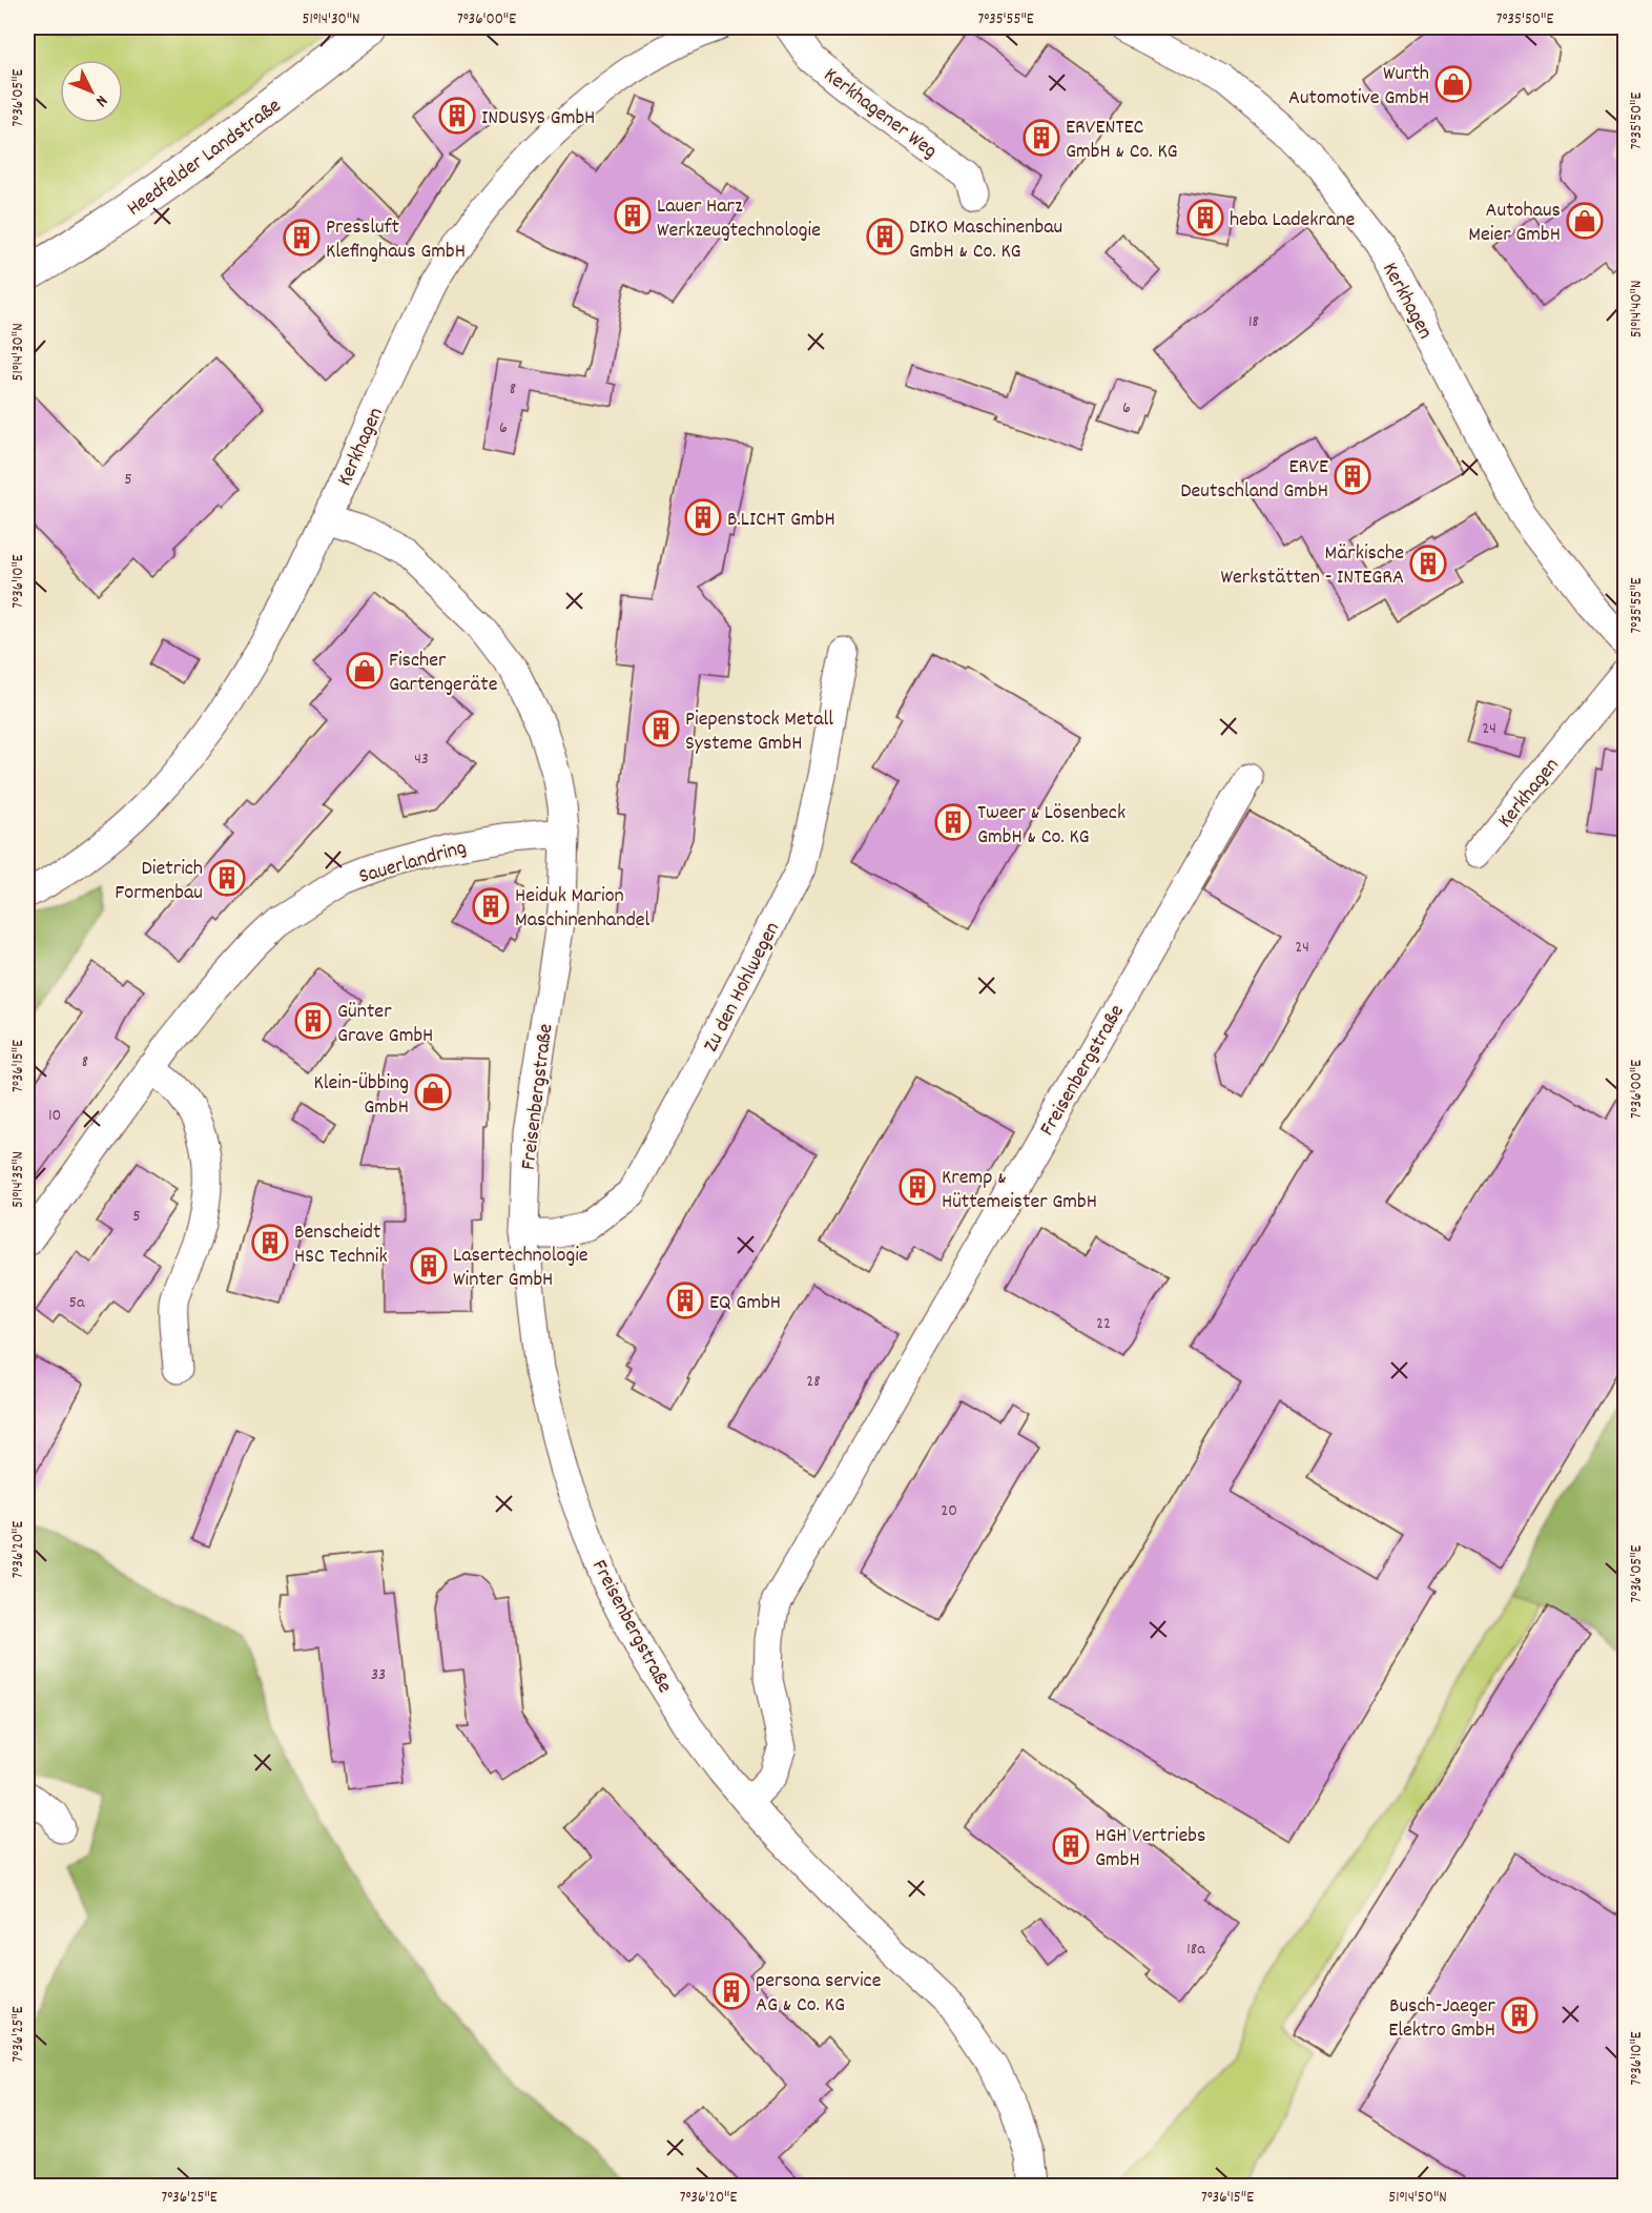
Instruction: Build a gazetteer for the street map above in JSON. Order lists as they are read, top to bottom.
{
  "streets": {
    "main road": ["Heedfelder Landstraße"],
    "street": [
      "Kerkhagener Weg",
      "Kerkhagen",
      "Sauerlandring",
      "Zu den Hohlwegen",
      "Freisenbergstraße"
    ]
  },
  "crossings": [
    ["Kerkhagen", "Freisenbergstraße"],
    ["Sauerlandring", "Freisenbergstraße"],
    ["Zu den Hohlwegen", "Freisenbergstraße"]
  ],
  "places": {
    "shop": [
      "Wurth Automotive GmbH",
      "Autohaus Meier GmbH",
      "Fischer Gartengeräte",
      "Klein-Übbing GmbH"
    ],
    "building": [
      "INDUSYS GmbH",
      "ERVENTEC GmbH & Co. KG",
      "Lauer Harz Werkzeugtechnologie",
      "heba Ladekrane",
      "DIKO Maschinenbau GmbH & Co. KG",
      "Pressluft Klefinghaus GmbH",
      "ERVE Deutschland GmbH",
      "B.LICHT GmbH",
      "Märkische Werkstätten - INTEGRA",
      "Piepenstock Metall Systeme GmbH",
      "Tweer & Lösenbeck GmbH & Co. KG",
      "Dietrich Formenbau",
      "Heiduk Marion Maschinenhandel",
      "Günter Grave GmbH",
      "Kremp & Hüttemeister GmbH",
      "Benscheidt HSC Technik",
      "Lasertechnologie Winter GmbH",
      "EQ GmbH",
      "HGH Vertriebs GmbH",
      "persona service AG & Co. KG",
      "Busch-Jaeger Elektro GmbH"
    ]
  },
  "house_numbers": [
    "18",
    "8",
    "6",
    "6",
    "5",
    "24",
    "43",
    "24",
    "8",
    "10",
    "5",
    "5a",
    "22",
    "28",
    "20",
    "33",
    "18a"
  ],
  "north": "bottom right",
  "coordinates": [
    "51°14'30\"N",
    "7°36'00\"E",
    "7°35'55\"E",
    "7°35'50\"E",
    "7°36'05\"E",
    "51°14'40\"N",
    "7°36'10\"E",
    "7°36'15\"E",
    "51°14'35\"N",
    "7°36'20\"E",
    "7°36'25\"E",
    "51°14'50\"N"
  ]
}
